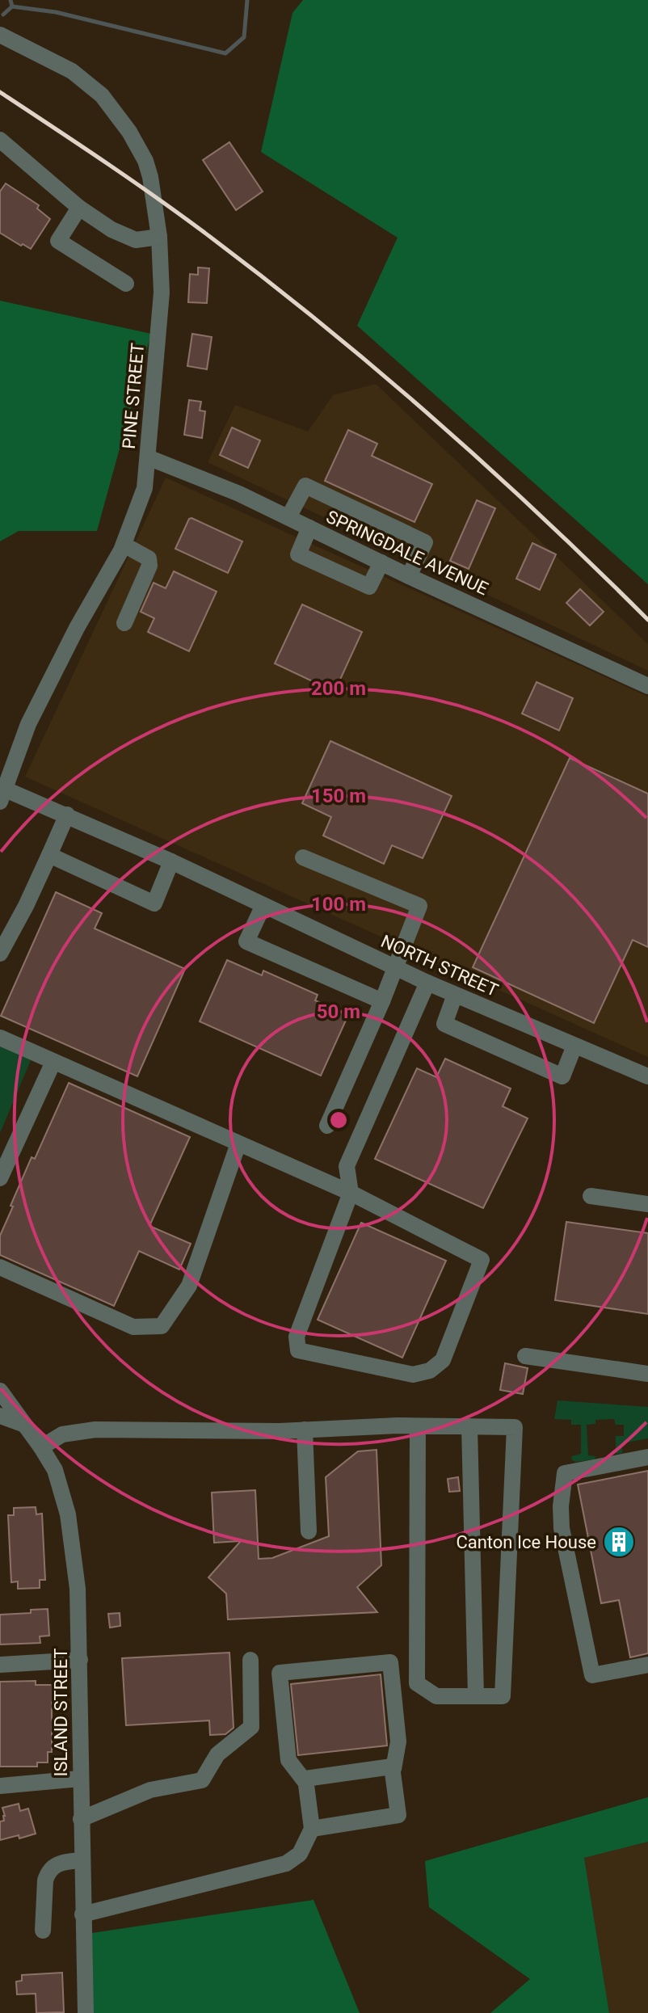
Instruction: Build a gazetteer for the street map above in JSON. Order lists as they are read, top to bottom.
{
  "streets": {
    "street": [
      "PINE STREET",
      "SPRINGDALE AVENUE",
      "NORTH STREET",
      "ISLAND STREET"
    ]
  },
  "crossings": [
    ["PINE STREET", "SPRINGDALE AVENUE"],
    ["PINE STREET", "NORTH STREET"]
  ],
  "places": {
    "building": ["Canton Ice House"]
  },
  "rings": [
    "200 m",
    "150 m",
    "100 m",
    "50 m"
  ]
}
